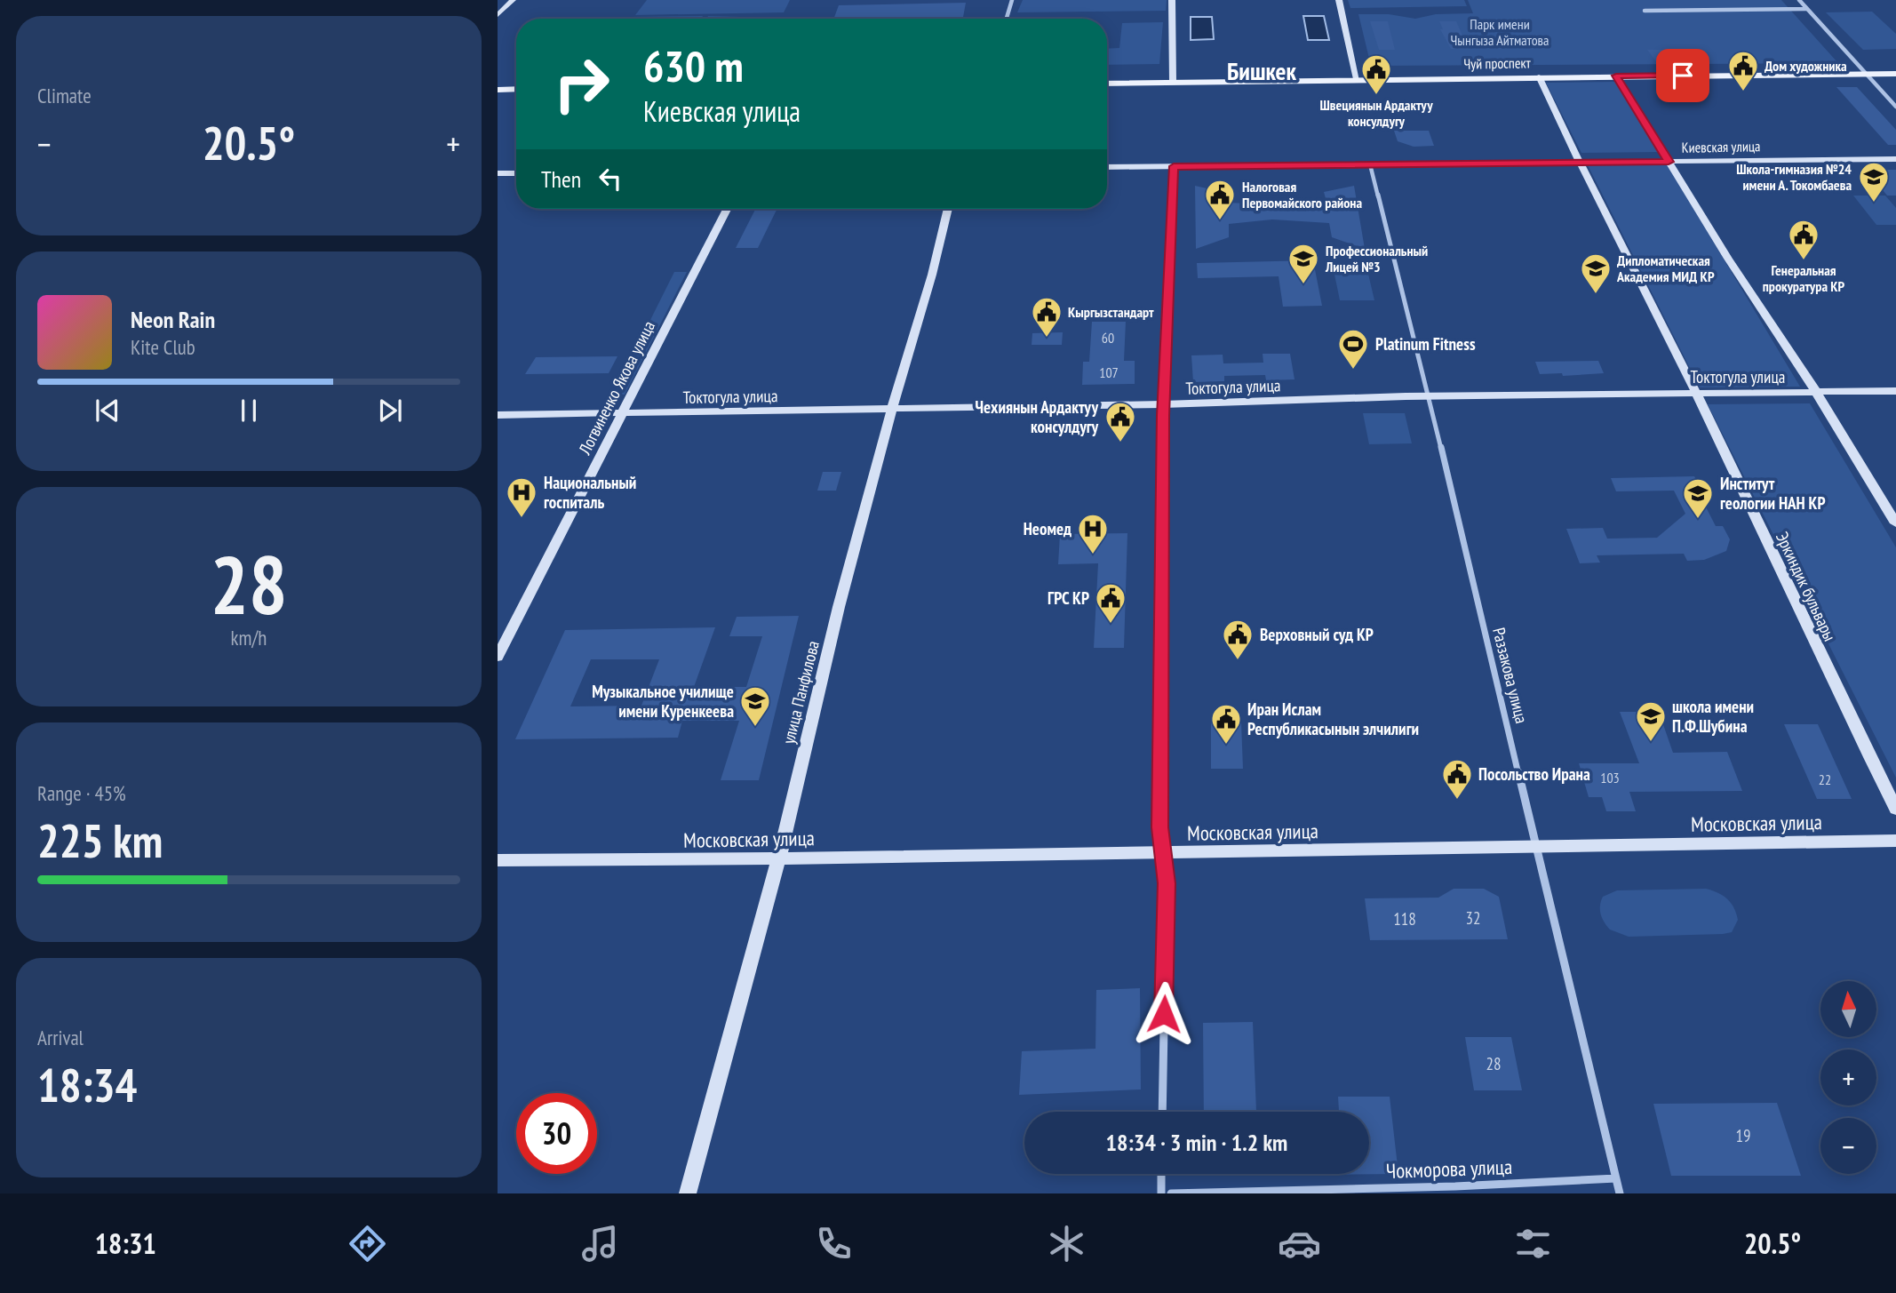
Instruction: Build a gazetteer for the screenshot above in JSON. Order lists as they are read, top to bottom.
{
  "streets": {
    "main road": ["Чуй проспект"],
    "street": [
      "Киевская улица",
      "Токтогула улица",
      "Логвиненко Якова улица",
      "Эркиндик бульвары",
      "Раззакова улица",
      "улица Панфилова",
      "Московская улица",
      "Чокморова улица"
    ]
  },
  "crossings": [
    ["Чуй проспект", "Эркиндик бульвары"],
    ["Киевская улица", "Эркиндик бульвары"],
    ["Киевская улица", "Раззакова улица"],
    ["Токтогула улица", "Логвиненко Якова улица"],
    ["Токтогула улица", "Эркиндик бульвары"],
    ["Токтогула улица", "Раззакова улица"],
    ["Токтогула улица", "улица Панфилова"],
    ["Раззакова улица", "Московская улица"],
    ["Раззакова улица", "Чокморова улица"],
    ["улица Панфилова", "Московская улица"]
  ],
  "districts": ["Бишкек"],
  "parks": ["Парк имени Чынгыза Айтматова"],
  "places": {
    "public building": [
      "Дом художника",
      "Швециянын Ардактуу консулдугу",
      "Налоговая Первомайского района",
      "Генеральная прокуратура КР",
      "Кыргызстандарт",
      "Чехиянын Ардактуу консулдугу",
      "ГРС КР",
      "Верховный суд КР",
      "Иран Ислам Республикасынын элчилиги",
      "Посольство Ирана"
    ],
    "school or university": [
      "Школа-гимназия №24 имени А. Токомбаева",
      "Профессиональный Лицей №3",
      "Дипломатическая Академия МИД КР",
      "Институт геологии НАН КР",
      "Музыкальное училище имени Куренкеева",
      "школа имени П.Ф.Шубина"
    ],
    "sports": ["Platinum Fitness"],
    "hospital": ["Национальный госпиталь", "Неомед"]
  },
  "house_numbers": [
    "60",
    "107",
    "103",
    "22",
    "32",
    "118",
    "28",
    "19"
  ],
  "north": "top",
  "page": {
    "tile": [
      "Climate",
      ["28", "km/h"],
      ["Range · 45%", "225 km"],
      ["Arrival", "18:34"]
    ],
    "turn": ["630 m", "Киевская улица"],
    "heat": ["−", "20.5°", "+"],
    "then": "Then",
    "song": ["Neon Rain", "Kite Club"],
    "map_buttons": ["+", "−"],
    "limit": "30",
    "trip": "18:34 · 3 min · 1.2 km",
    "tabs": ["18:31", "20.5°"]
  }
}
